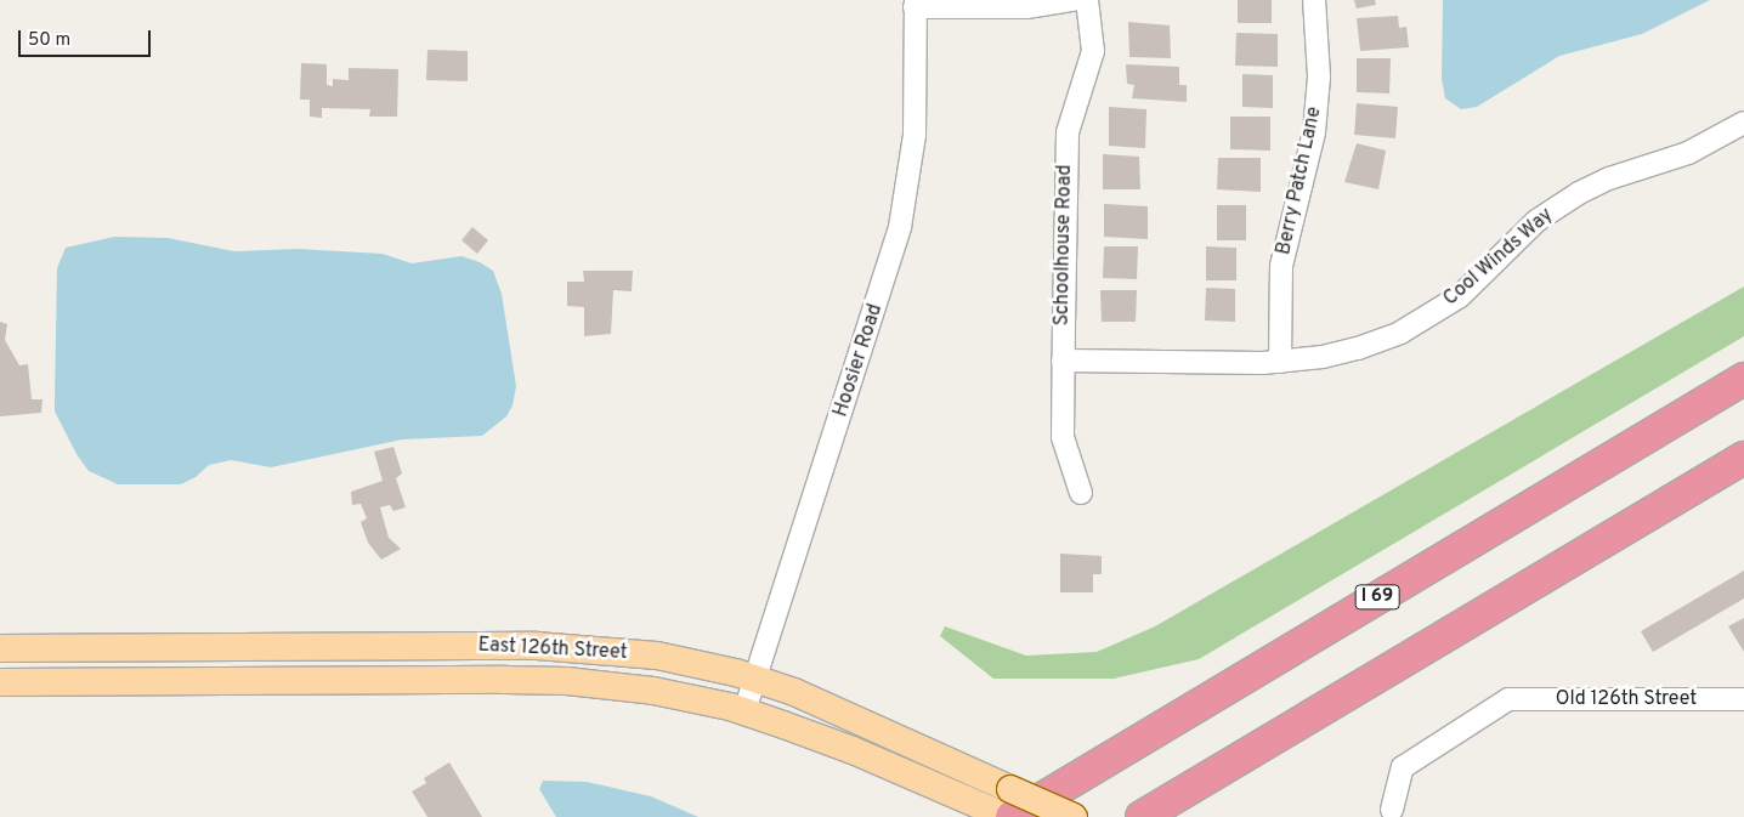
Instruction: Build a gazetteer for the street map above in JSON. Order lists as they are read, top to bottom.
{
  "streets": {
    "highway": ["I 69"],
    "main road": ["East 126th Street"],
    "street": [
      "Berry Patch Lane",
      "Schoolhouse Road",
      "Cool Winds Way",
      "Hoosier Road",
      "Old 126th Street"
    ]
  },
  "crossings": [
    ["Berry Patch Lane", "Cool Winds Way"],
    ["Schoolhouse Road", "Cool Winds Way"],
    ["Hoosier Road", "East 126th Street"],
    ["I 69", "East 126th Street"]
  ],
  "scale_bar": "50 m"
}
